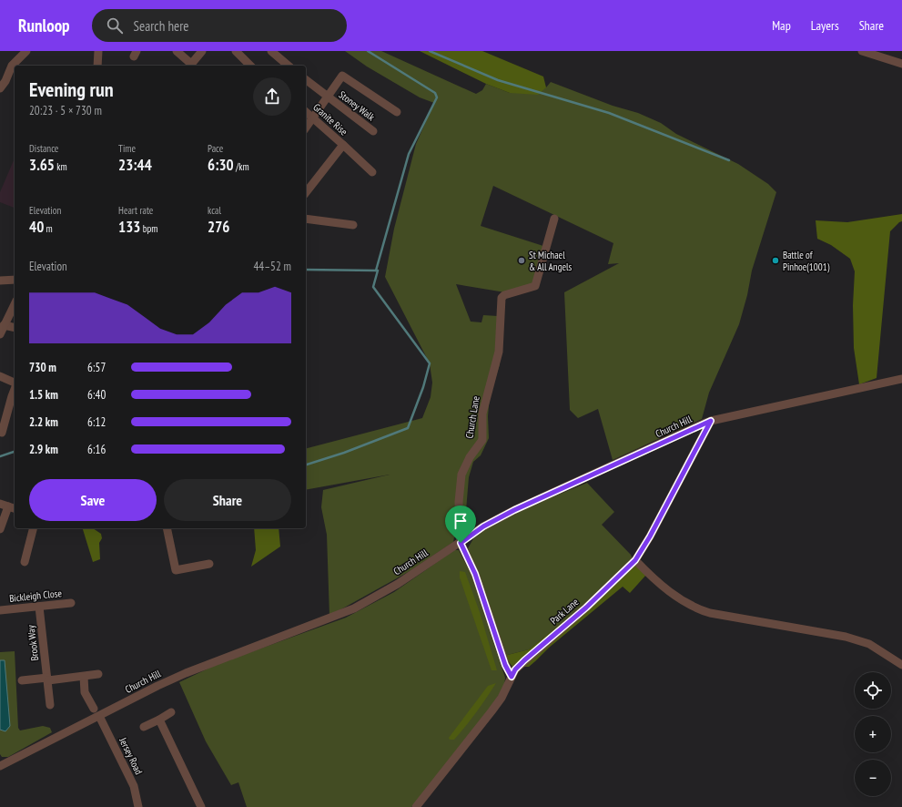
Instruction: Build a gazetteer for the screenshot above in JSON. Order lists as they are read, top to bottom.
{
  "streets": {
    "street": [
      "Stoney Walk",
      "Granite Rise",
      "Church Lane",
      "Church Hill",
      "Bickleigh Close",
      "Park Lane",
      "Brook Way",
      "Jersey Road"
    ]
  },
  "crossings": [
    ["Church Lane", "Church Hill"],
    ["Church Lane", "Park Lane"],
    ["Church Hill", "Park Lane"],
    ["Church Hill", "Jersey Road"],
    ["Bickleigh Close", "Brook Way"]
  ],
  "places": ["St Michael & All Angels", "Battle of Pinhoe(1001)"],
  "page": {
    "header": "Runloop",
    "search": "Search here",
    "nav": ["Map", "Layers", "Share"],
    "heading": ["Evening run", "20:23 · 5 × 730 m"],
    "stats": [
      ["Distance", "3.65 km"],
      ["Time", "23:44"],
      ["Pace", "6:30 /km"],
      ["Elevation", "40 m"],
      ["Heart rate", "133 bpm"],
      ["kcal", "276"]
    ],
    "chart": ["Elevation", "44–52 m"],
    "list": [
      {
        "name": "730 m",
        "note": "6:57"
      },
      {
        "name": "1.5 km",
        "note": "6:40"
      },
      {
        "name": "2.2 km",
        "note": "6:12"
      },
      {
        "name": "2.9 km",
        "note": "6:16"
      }
    ],
    "buttons": ["Save", "Share"],
    "map_buttons": ["+", "−"]
  }
}
